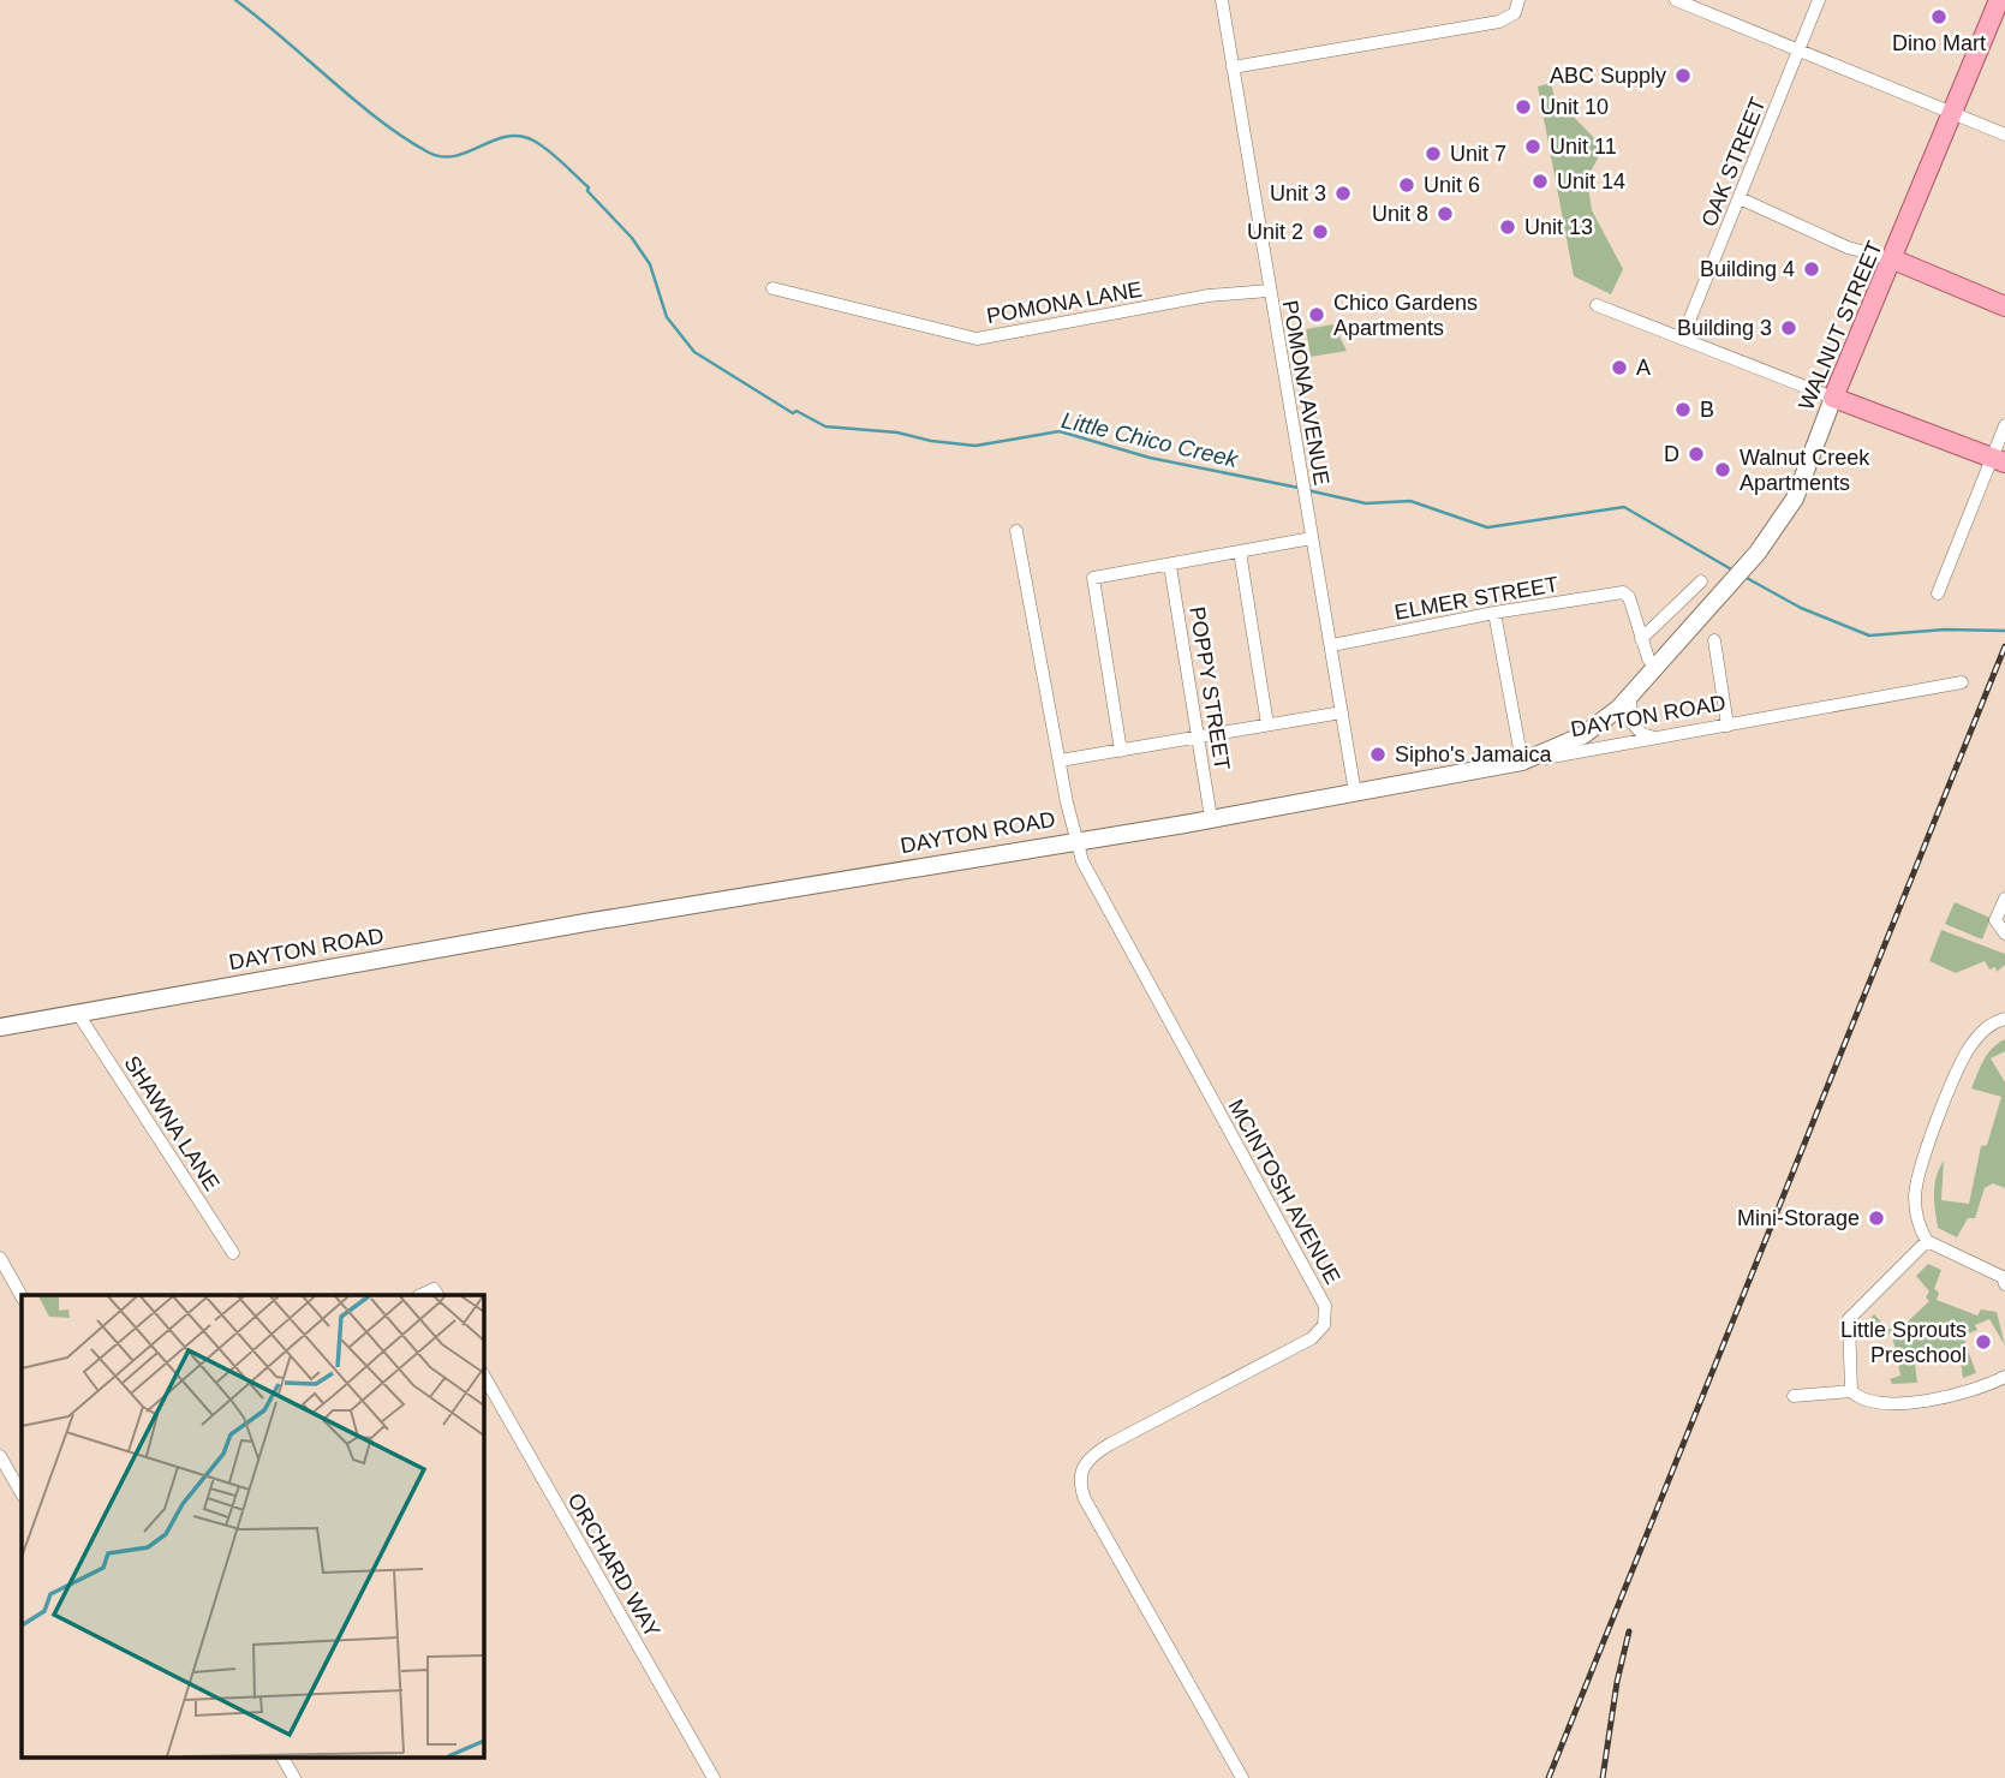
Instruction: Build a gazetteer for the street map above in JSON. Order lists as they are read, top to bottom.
{
  "streets": {
    "main road": ["WALNUT STREET"],
    "street": [
      "OAK STREET",
      "POMONA LANE",
      "POMONA AVENUE",
      "ELMER STREET",
      "POPPY STREET",
      "DAYTON ROAD",
      "SHAWNA LANE",
      "MCINTOSH AVENUE",
      "ORCHARD WAY"
    ]
  },
  "crossings": [
    ["POMONA LANE", "POMONA AVENUE"],
    ["WALNUT STREET", "DAYTON ROAD"],
    ["POMONA AVENUE", "ELMER STREET"],
    ["POMONA AVENUE", "DAYTON ROAD"],
    ["POPPY STREET", "DAYTON ROAD"],
    ["DAYTON ROAD", "SHAWNA LANE"],
    ["DAYTON ROAD", "MCINTOSH AVENUE"]
  ],
  "water": ["Little Chico Creek"],
  "places": [
    "Dino Mart",
    "ABC Supply",
    "Unit 10",
    "Unit 11",
    "Unit 7",
    "Unit 14",
    "Unit 6",
    "Unit 3",
    "Unit 8",
    "Unit 13",
    "Unit 2",
    "Building 4",
    "Chico Gardens Apartments",
    "Building 3",
    "A",
    "B",
    "D",
    "Walnut Creek Apartments",
    "Sipho's Jamaica",
    "Mini-Storage",
    "Little Sprouts Preschool"
  ]
}
